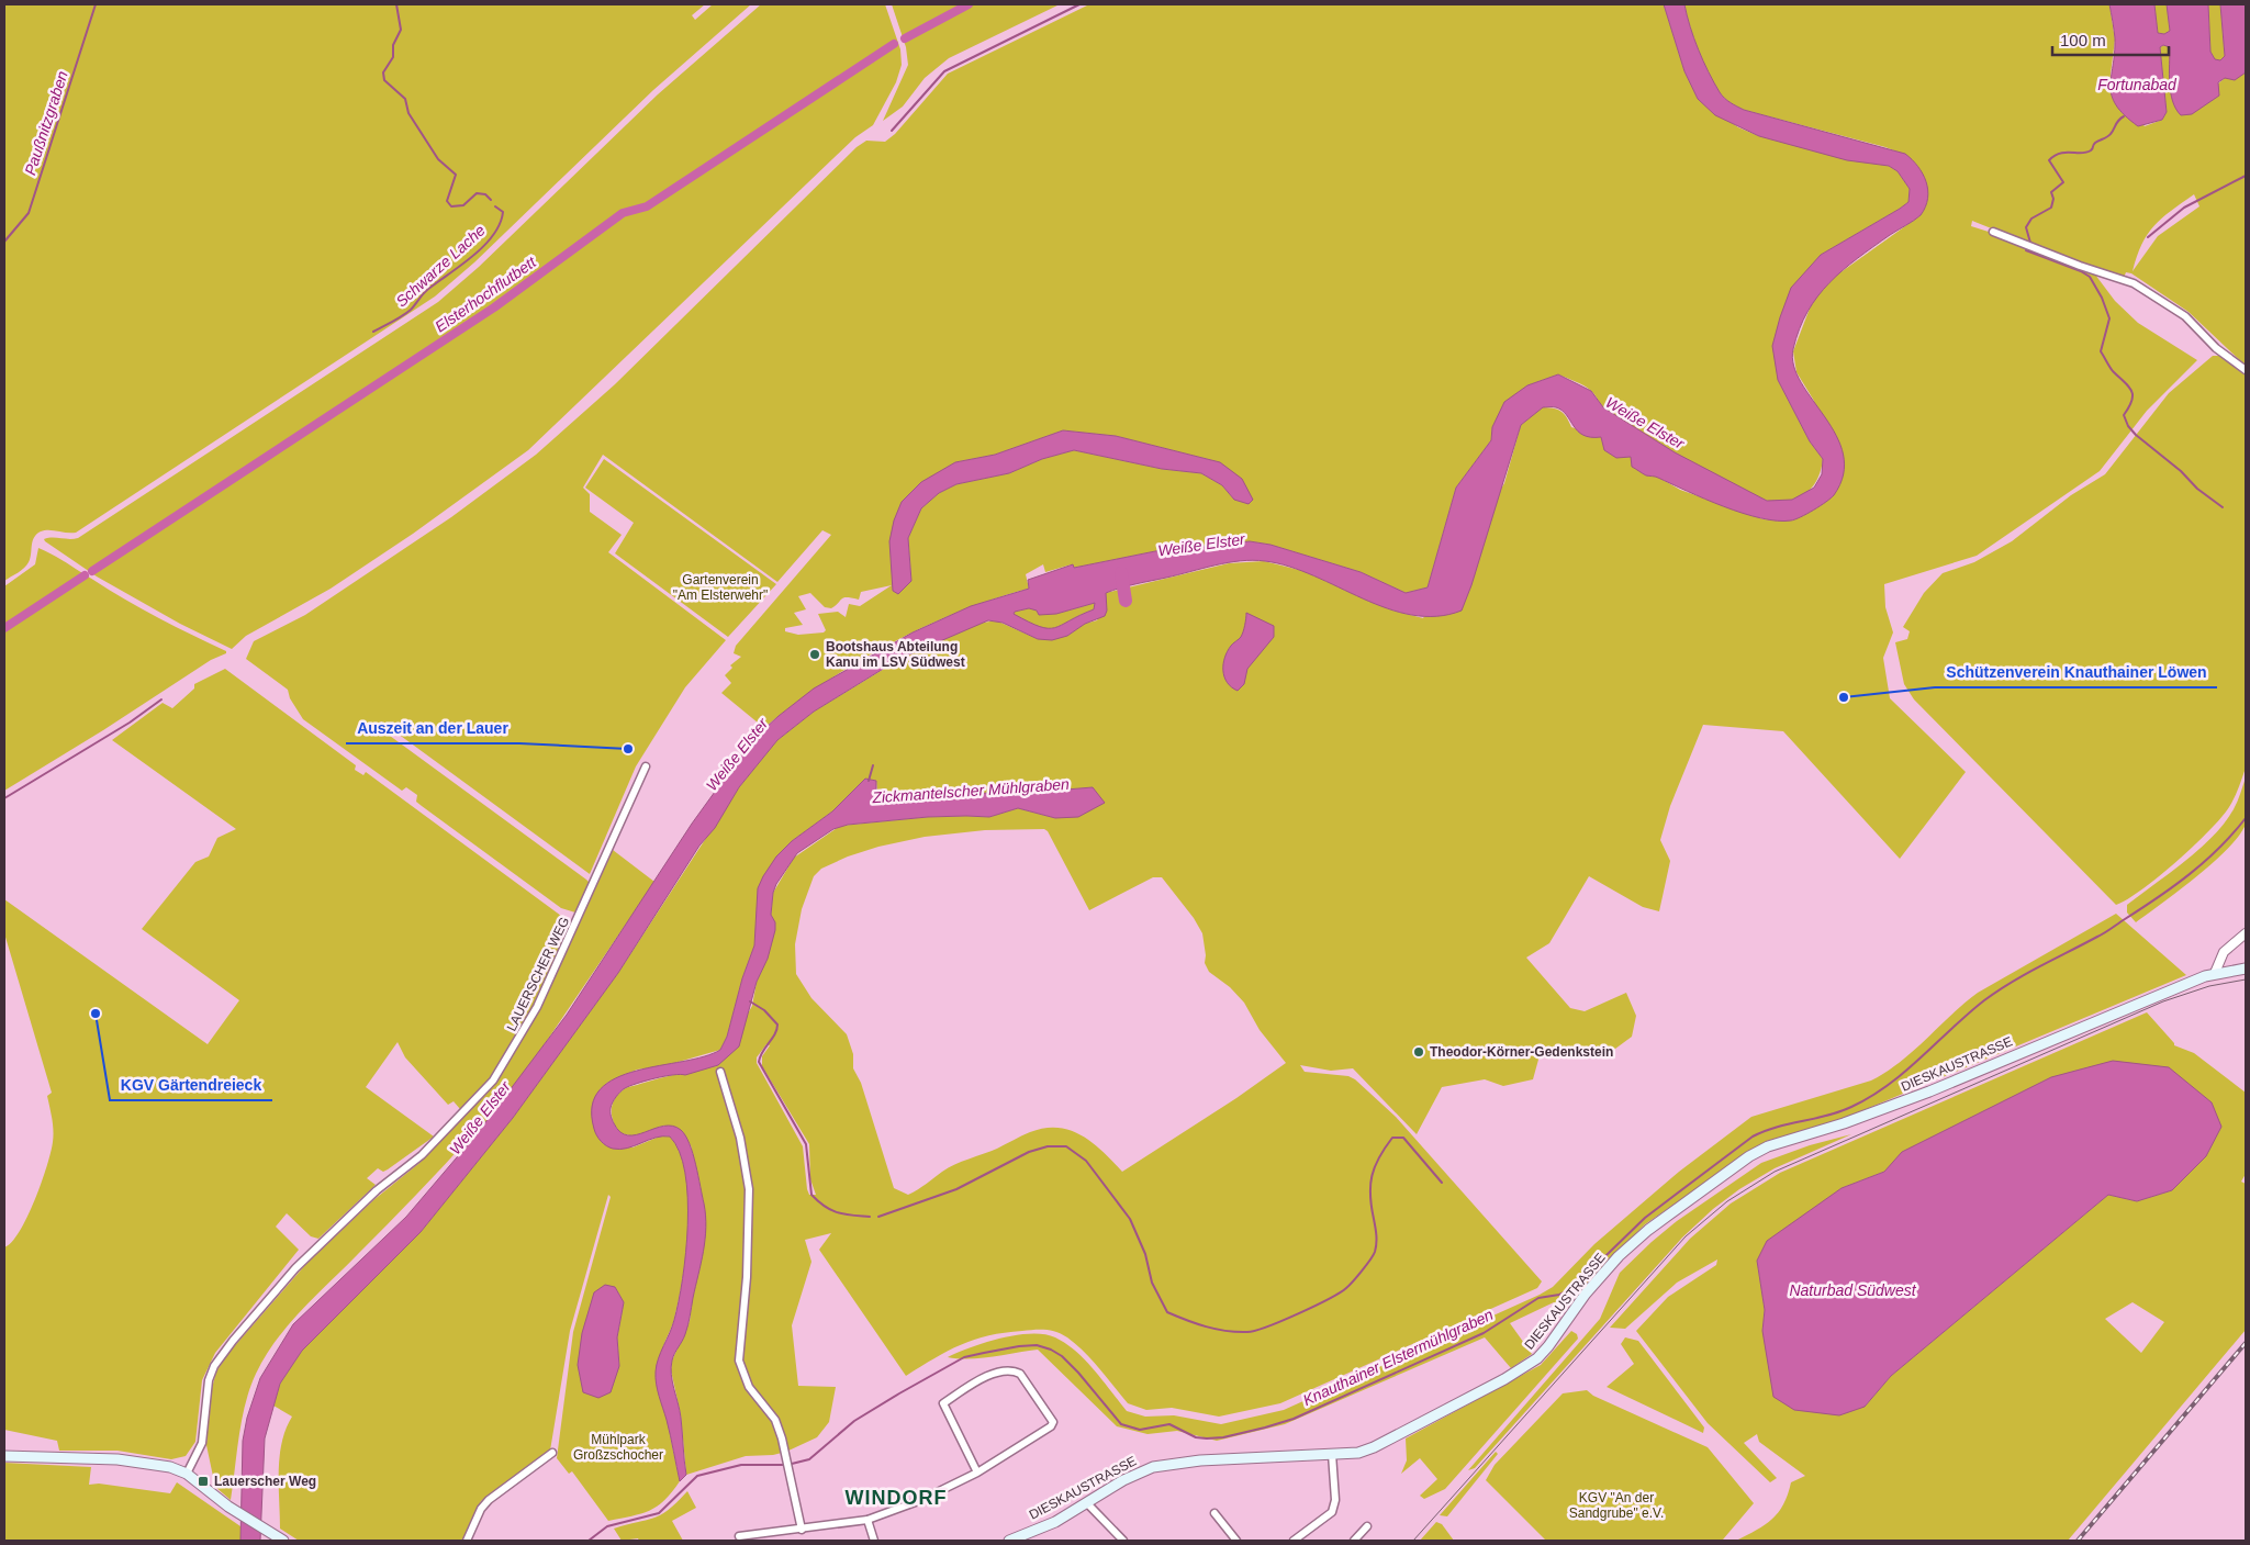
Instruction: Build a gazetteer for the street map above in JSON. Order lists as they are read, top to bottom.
{
  "streets": {
    "main road": ["DIESKAUSTRASSE"],
    "street": ["LAUERSCHER WEG"]
  },
  "districts": ["WINDORF"],
  "water": [
    "Fortunabad",
    "Paußnitzgraben",
    "Schwarze Lache",
    "Elsterhochflutbett",
    "Weiße Elster",
    "Zickmantelscher Mühlgraben",
    "Naturbad Südwest",
    "Knauthainer Elstermühlgraben"
  ],
  "parks": ["Gartenverein \"Am Elsterwehr\"", "Mühlpark Großzschocher", "KGV \"An der Sandgrube\" e.V."],
  "places": {
    "other": [
      "Bootshaus Abteilung Kanu im LSV Südwest",
      "Schützenverein Knauthainer Löwen",
      "Auszeit an der Lauer",
      "KGV Gärtendreieck",
      "Theodor-Körner-Gedenkstein"
    ],
    "transit": ["Lauerscher Weg"]
  },
  "scale_bar": "100 m"
}
